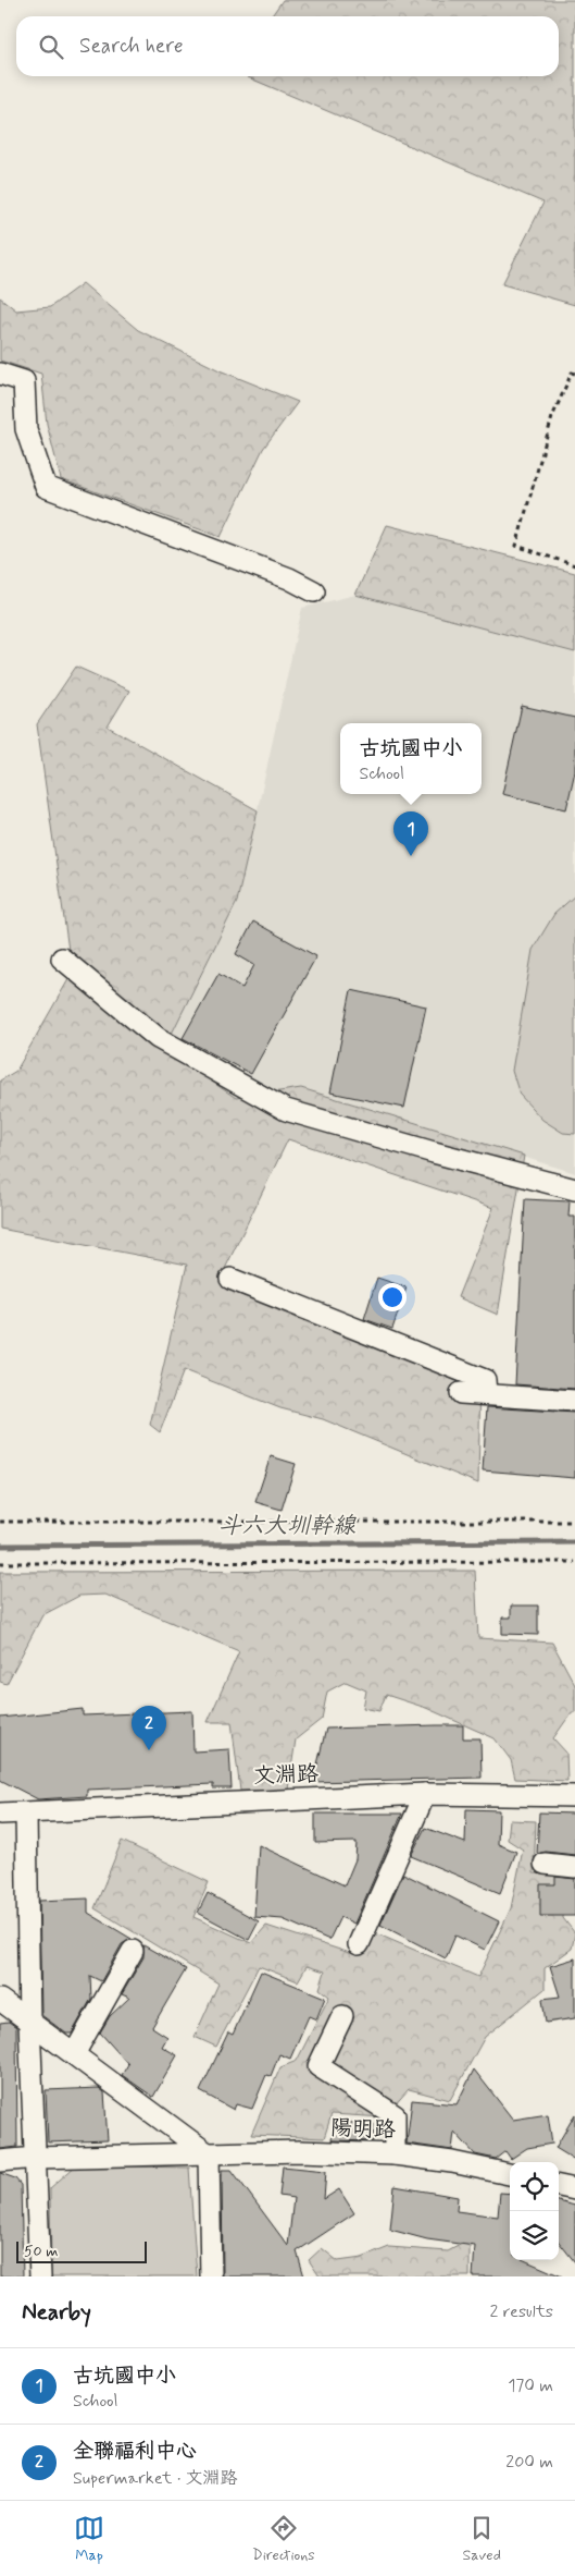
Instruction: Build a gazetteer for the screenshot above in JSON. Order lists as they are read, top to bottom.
{
  "streets": {
    "street": ["文淵路", "陽明路"]
  },
  "water": ["斗六大圳幹線"],
  "scale_bar": "50 m",
  "page": {
    "search": "Search here",
    "popup": ["古坑國中小", "School"],
    "pins": ["1", "2"],
    "scale": "50 m",
    "heading": ["Nearby", "2 results"],
    "list": [
      {
        "mark": "1",
        "name": "古坑國中小",
        "note": "School",
        "value": "170 m"
      },
      {
        "mark": "2",
        "name": "全聯福利中心",
        "note": "Supermarket · 文淵路",
        "value": "200 m"
      }
    ],
    "nav": ["Map", "Directions", "Saved"]
  }
}
